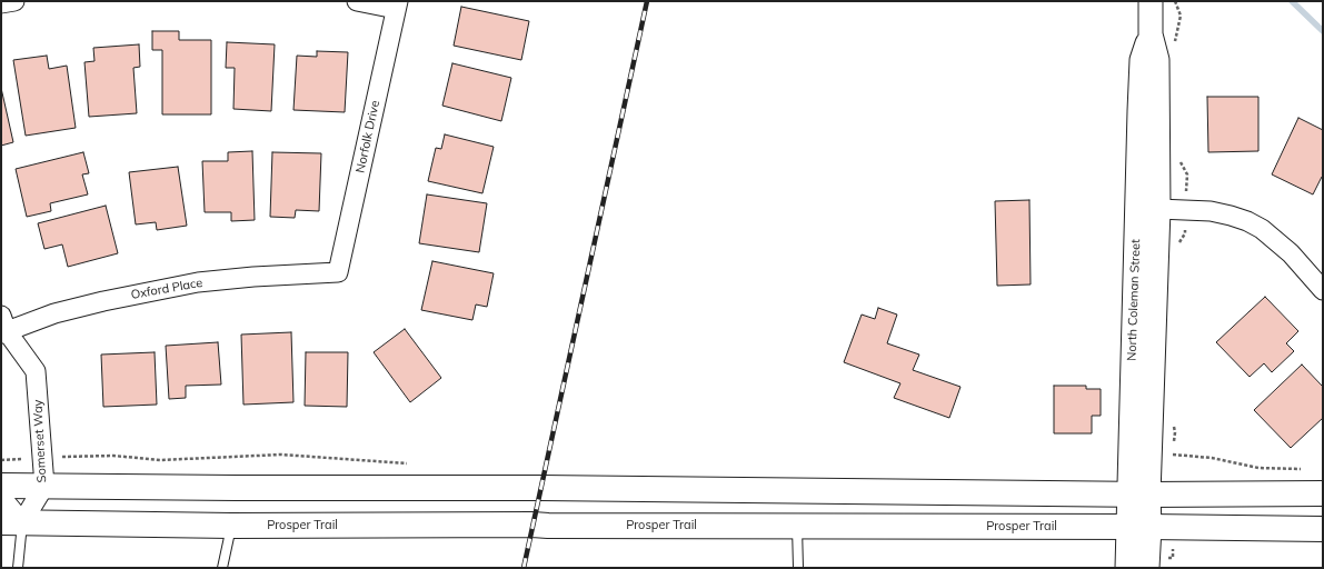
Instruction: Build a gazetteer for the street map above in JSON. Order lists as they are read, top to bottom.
{
  "streets": {
    "main road": ["Prosper Trail"],
    "street": [
      "Norfolk Drive",
      "Oxford Place",
      "North Coleman Street",
      "Somerset Way"
    ]
  },
  "crossings": [
    ["Norfolk Drive", "Oxford Place"],
    ["Oxford Place", "Somerset Way"],
    ["North Coleman Street", "Prosper Trail"],
    ["Somerset Way", "Prosper Trail"]
  ]
}
